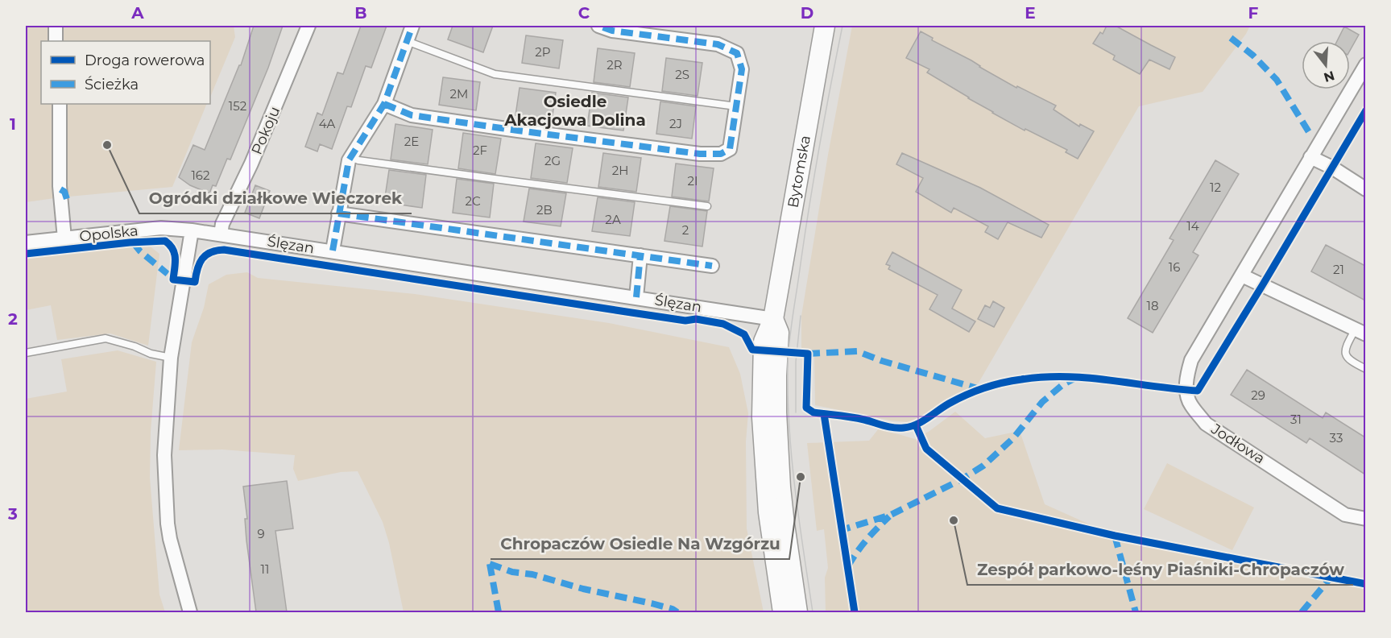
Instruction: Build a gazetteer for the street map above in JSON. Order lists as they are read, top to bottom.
{
  "streets": {
    "main road": ["Bytomska"],
    "street": [
      "Pokoju",
      "Opolska",
      "Ślęzan",
      "Jodłowa"
    ]
  },
  "crossings": [
    ["Pokoju", "Ślęzan"],
    ["Bytomska", "Ślęzan"],
    ["Opolska", "Ślęzan"]
  ],
  "districts": ["Osiedle Akacjowa Dolina"],
  "places": ["Ogródki działkowe Wieczorek", "Chropaczów Osiedle Na Wzgórzu", "Zespół parkowo-leśny Piaśniki-Chropaczów"],
  "house_numbers": [
    "2P",
    "2R",
    "2S",
    "2M",
    "152",
    "4A",
    "2J",
    "2E",
    "2F",
    "2G",
    "2H",
    "162",
    "2I",
    "12",
    "2C",
    "2B",
    "2A",
    "14",
    "2",
    "16",
    "21",
    "18",
    "29",
    "31",
    "33",
    "9",
    "11"
  ],
  "legend": ["Droga rowerowa", "Ścieżka"],
  "north": "bottom",
  "grid": {
    "columns": [
      "A",
      "B",
      "C",
      "D",
      "E",
      "F"
    ],
    "rows": ["1", "2", "3"]
  }
}
